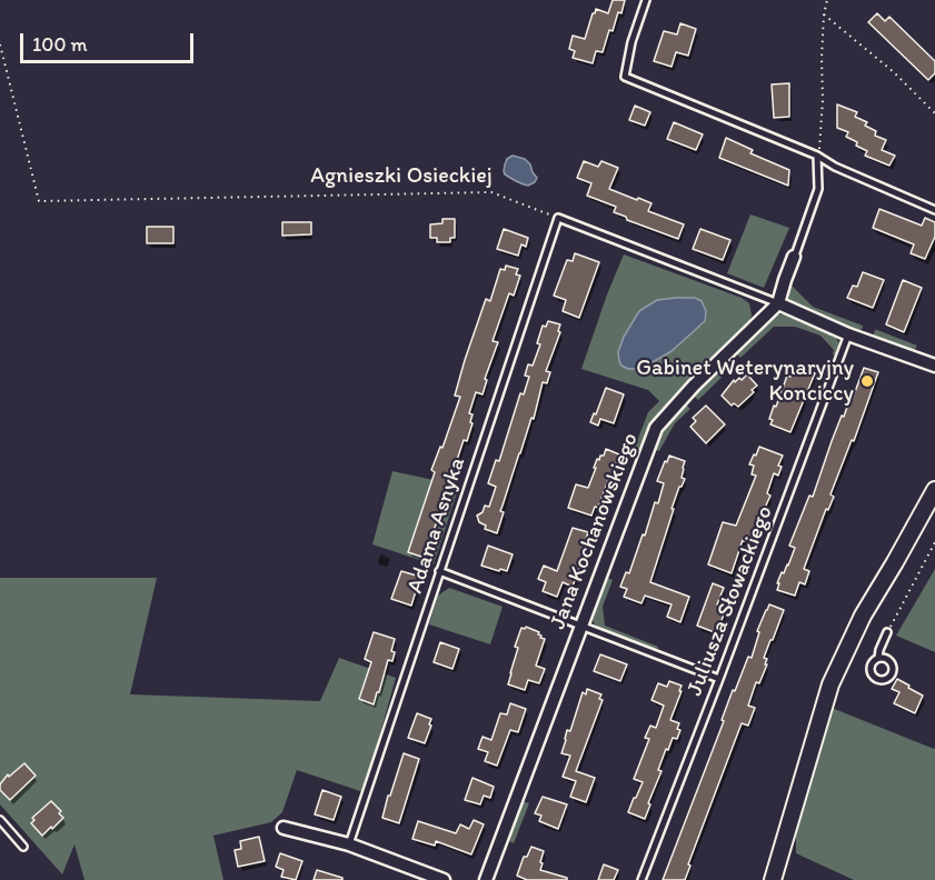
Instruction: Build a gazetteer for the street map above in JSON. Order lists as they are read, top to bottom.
{
  "streets": {
    "street": ["Jana Kochanowskiego"],
    "lane": ["Adama Asnyka", "Juliusza Słowackiego"],
    "path": ["Agnieszki Osieckiej"]
  },
  "crossings": [
    ["Agnieszki Osieckiej", "Adama Asnyka"]
  ],
  "places": ["Gabinet Weterynaryjny Konciccy"],
  "scale_bar": "100 m"
}
